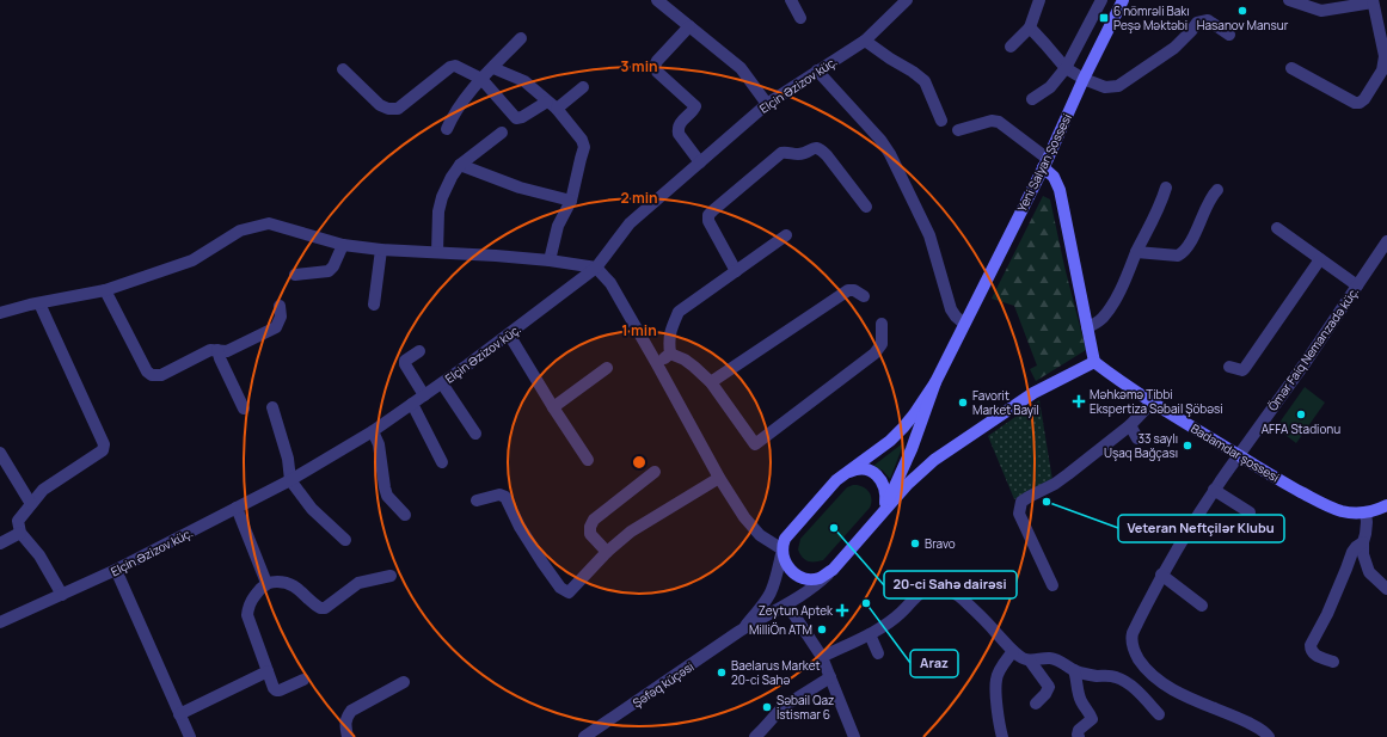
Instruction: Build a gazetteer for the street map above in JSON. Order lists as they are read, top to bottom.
{
  "streets": {
    "main road": ["Yeni Salyan Şossesi", "Badamdar şossesi"],
    "street": ["Elçin Əzizov küç.", "Ömər Faiq Nemanzadə küç.", "Şəfəq küçəsi"]
  },
  "crossings": [
    ["Ömər Faiq Nemanzadə küç.", "Badamdar şossesi"]
  ],
  "places": {
    "other": [
      "Hasanov Mansur",
      "Favorit Market Bayil",
      "AFFA Stadionu",
      "33 saylı Uşaq Bağçası",
      "Veteran Neftçilər Klubu",
      "20-ci Sahə dairəsi",
      "Bravo",
      "Araz",
      "MilliÖn ATM",
      "Baelarus Market 20-ci Sahə",
      "Səbail Qaz İstismar 6"
    ],
    "transit": ["6 nömrəli Bakı Peşə Məktəbi"],
    "health": ["Məhkəmə Tibbi Ekspertiza Səbail Şöbəsi", "Zeytun Aptek"]
  },
  "rings": ["3 min", "2 min", "1 min"]
}
